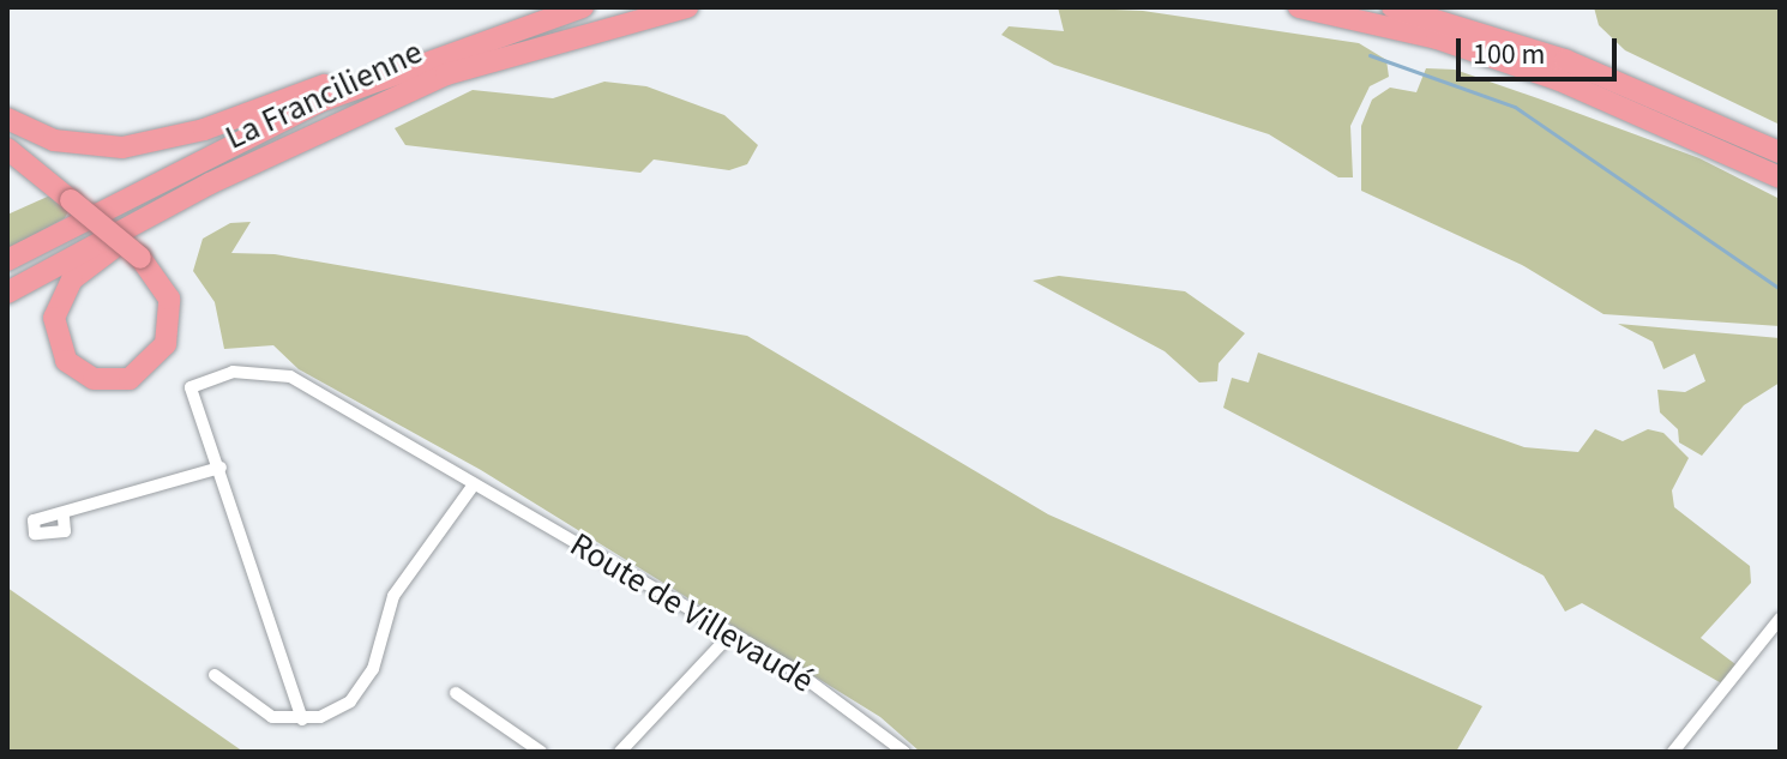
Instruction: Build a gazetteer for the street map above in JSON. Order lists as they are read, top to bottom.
{
  "streets": {
    "highway": ["La Francilienne"],
    "street": ["Route de Villevaudé"]
  },
  "scale_bar": "100 m"
}
